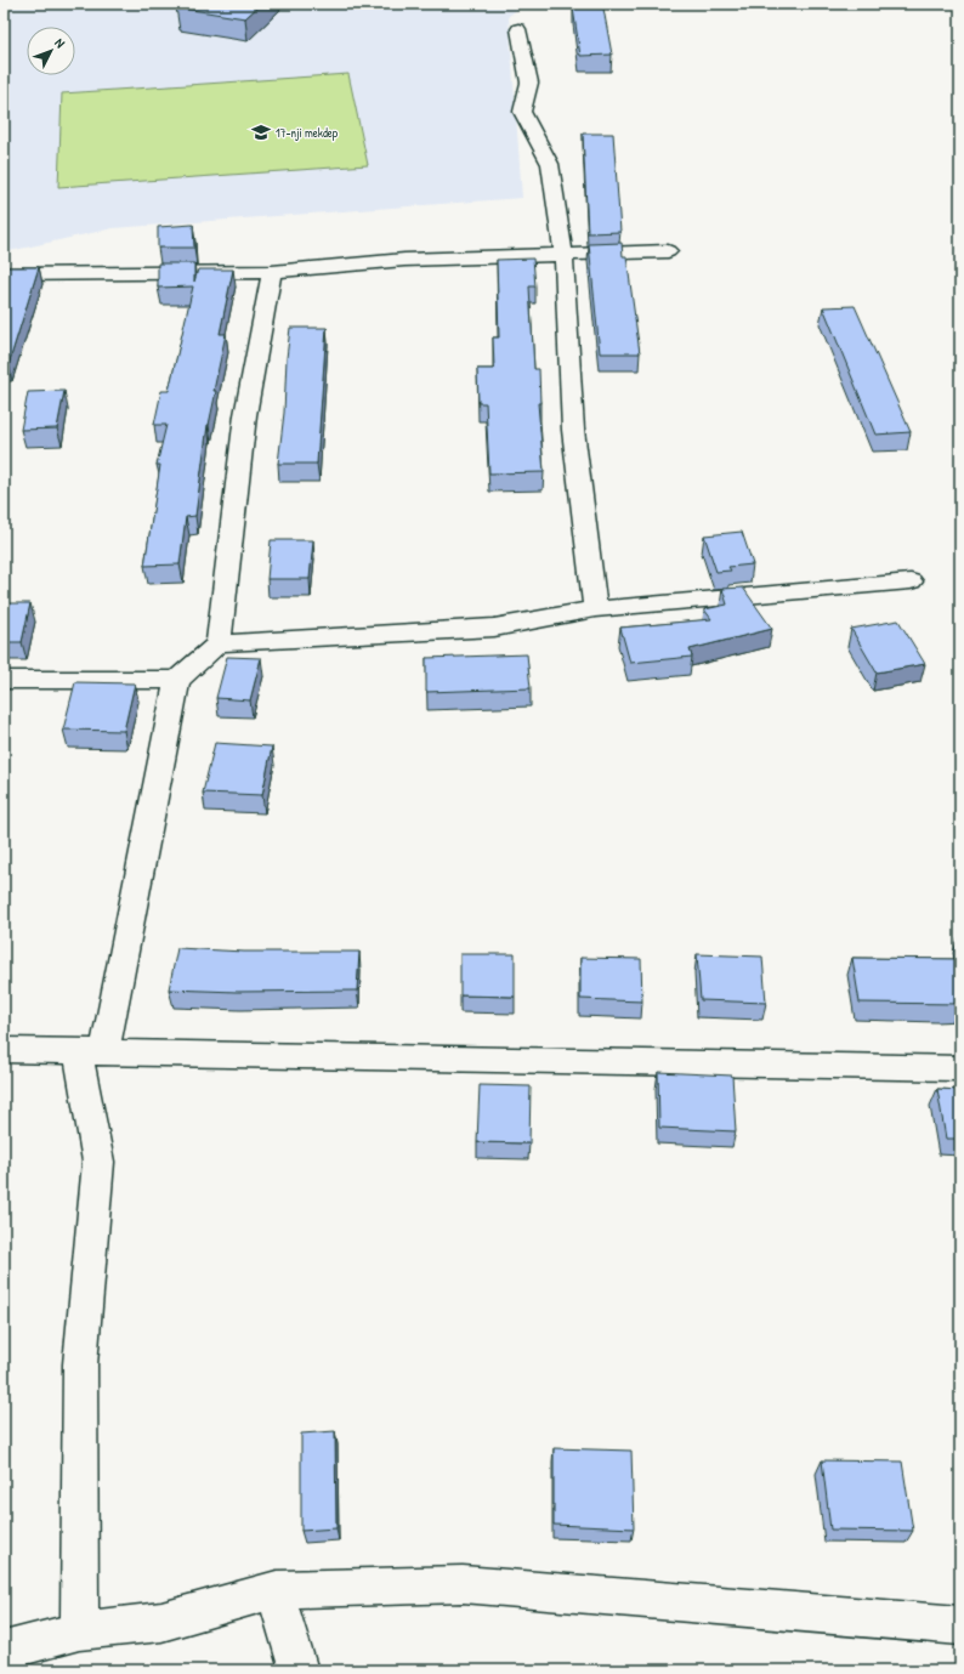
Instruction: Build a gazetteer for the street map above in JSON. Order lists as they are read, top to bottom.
{
  "places": {
    "school or university": ["17-nji mekdep"]
  },
  "north": "top right"
}
